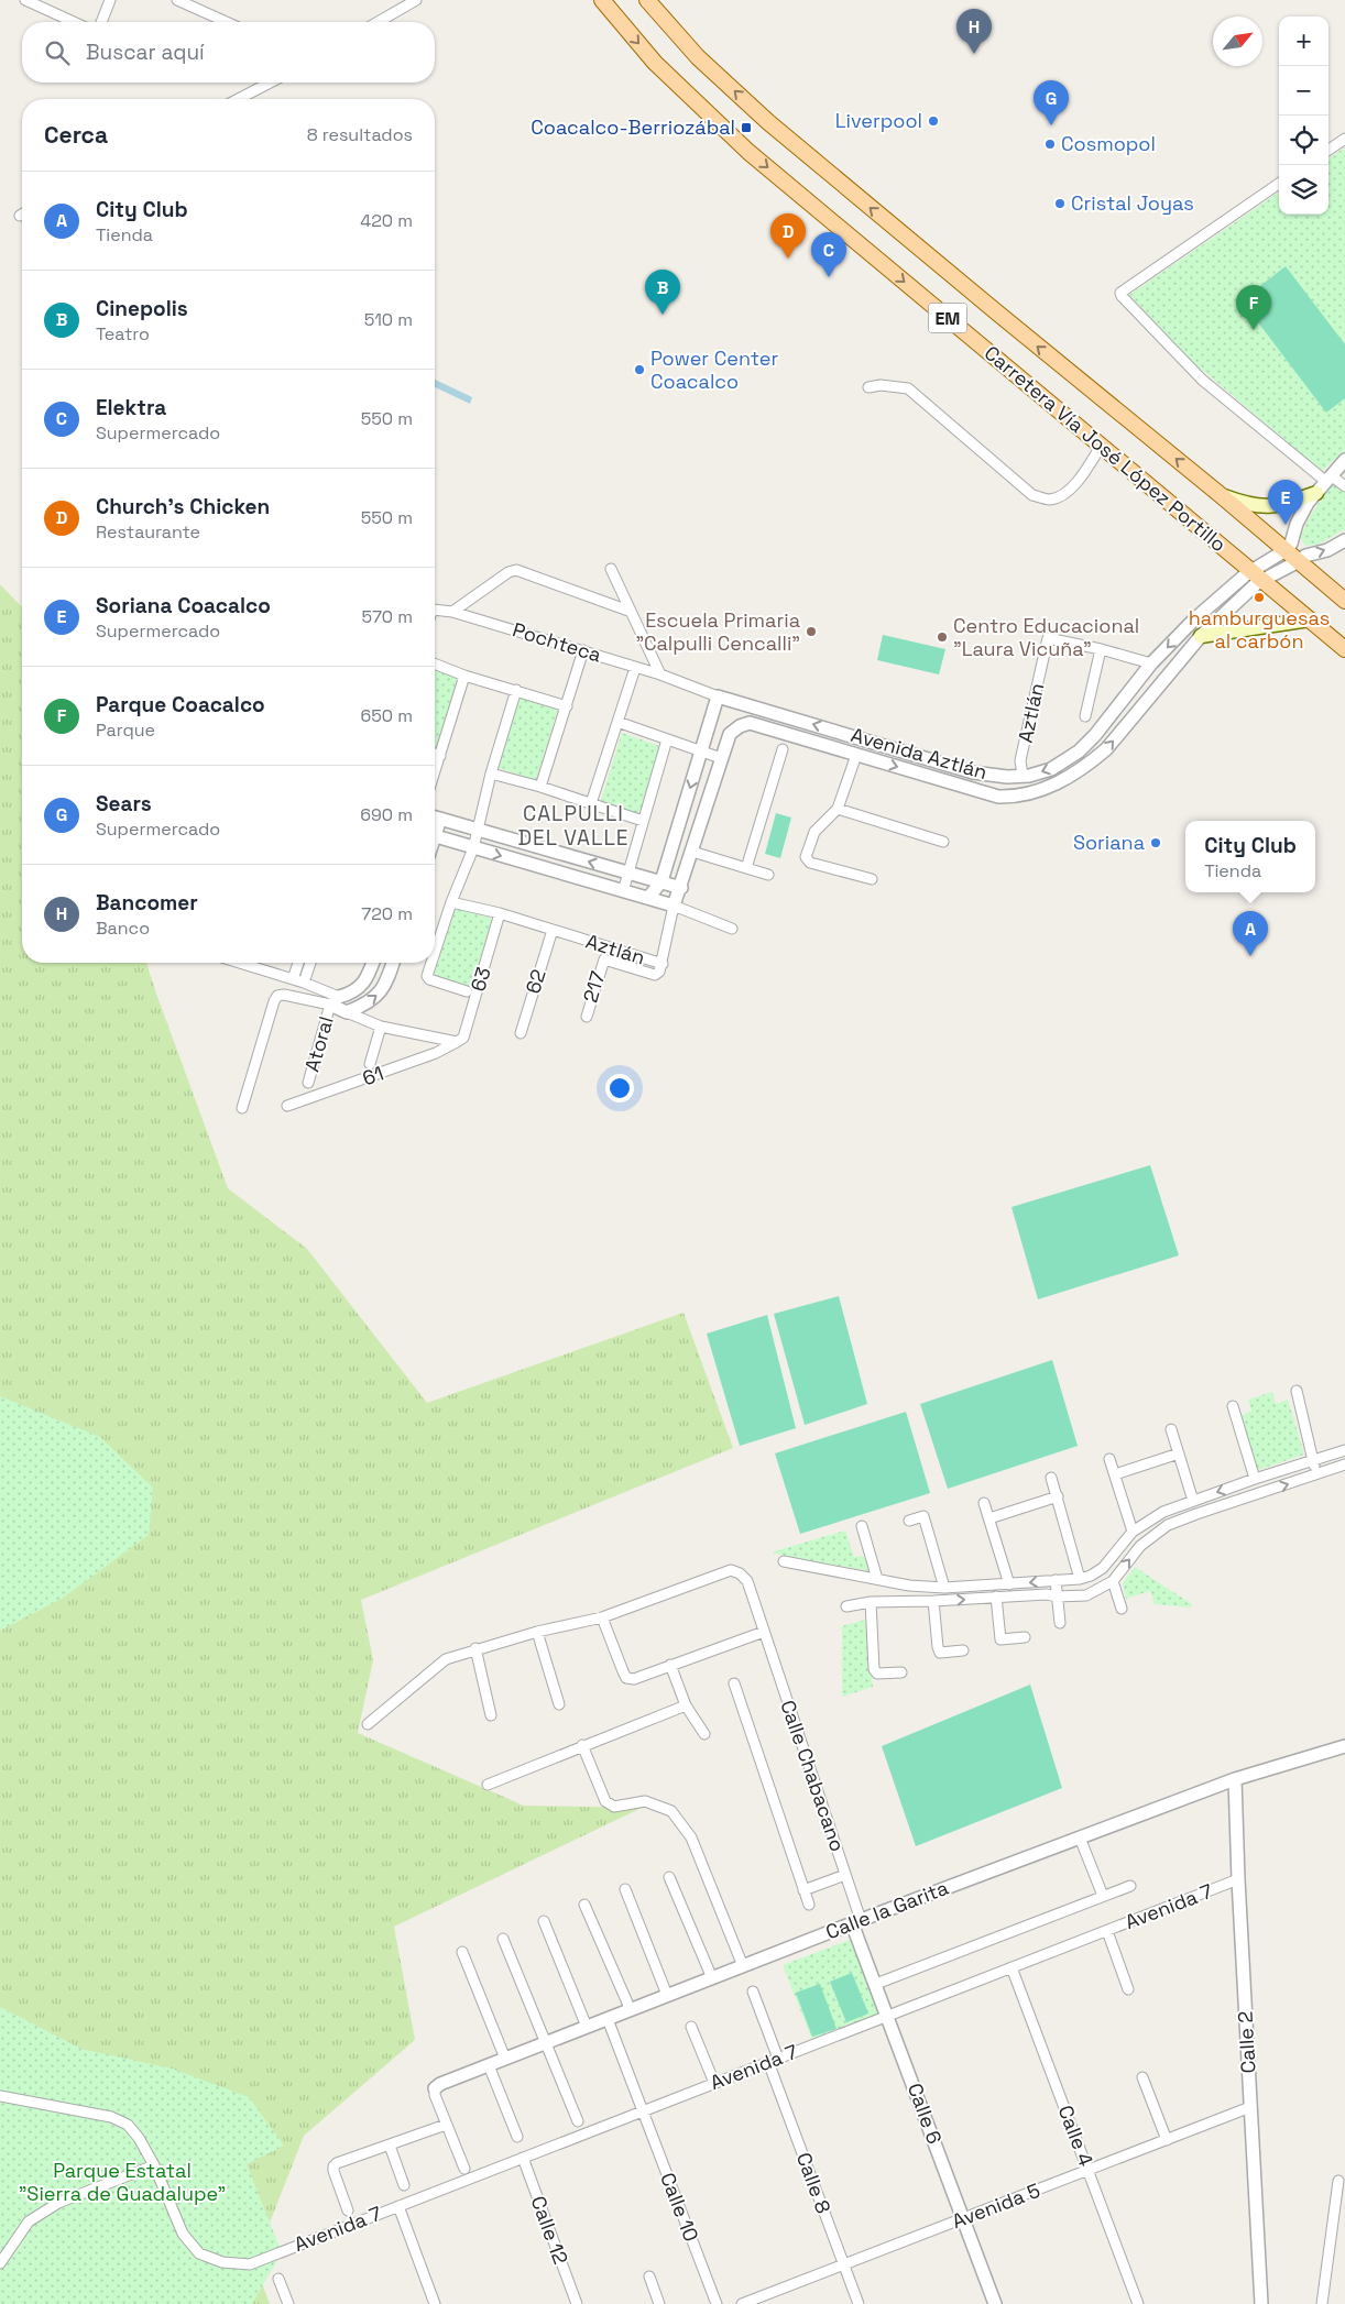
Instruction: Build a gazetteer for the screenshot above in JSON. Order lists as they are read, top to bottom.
{
  "streets": {
    "main road": ["EM", "Carretera Vía José López Portillo"],
    "street": [
      "Pochteca",
      "Aztlán",
      "Avenida Aztlán",
      "63",
      "62",
      "217",
      "Atoral",
      "61",
      "Calle Chabacano",
      "Avenida 7",
      "Calle la Garita",
      "Calle 2",
      "Calle 6",
      "Calle 4",
      "Calle 8",
      "Avenida 5",
      "Calle 10",
      "Calle 12"
    ]
  },
  "crossings": [
    ["Carretera Vía José López Portillo", "Avenida Aztlán"],
    ["Pochteca", "Avenida Aztlán"],
    ["Aztlán", "Avenida Aztlán"],
    ["Aztlán", "63"],
    ["Aztlán", "62"],
    ["Aztlán", "217"],
    ["63", "Atoral"],
    ["63", "61"],
    ["Atoral", "61"],
    ["Calle Chabacano", "Calle la Garita"],
    ["Calle Chabacano", "Calle 6"],
    ["Avenida 7", "Calle 2"],
    ["Avenida 7", "Calle 6"],
    ["Avenida 7", "Calle 4"],
    ["Avenida 7", "Calle 8"],
    ["Avenida 7", "Calle 10"],
    ["Avenida 7", "Calle 12"],
    ["Calle la Garita", "Calle 2"],
    ["Calle la Garita", "Calle 6"],
    ["Calle la Garita", "Calle 10"],
    ["Calle 2", "Avenida 5"],
    ["Calle 6", "Avenida 5"],
    ["Calle 4", "Avenida 5"],
    ["Calle 8", "Avenida 5"]
  ],
  "districts": ["CALPULLI DEL VALLE"],
  "parks": ["Parque Estatal \"Sierra de Guadalupe\""],
  "places": {
    "other": [
      "Liverpool",
      "Cosmopol",
      "Cristal Joyas",
      "Power Center Coacalco",
      "hamburguesas al carbón",
      "Escuela Primaria \"Calpulli Cencalli\"",
      "Centro Educacional \"Laura Vicuña\"",
      "Soriana"
    ],
    "transit": ["Coacalco-Berriozábal"]
  },
  "north": "top right",
  "page": {
    "pins": [
      "H",
      "G",
      "D",
      "C",
      "B",
      "F",
      "E",
      "A"
    ],
    "map_buttons": ["+", "−"],
    "search": "Buscar aquí",
    "heading": ["Cerca", "8 resultados"],
    "list": [
      {
        "mark": "A",
        "name": "City Club",
        "note": "Tienda",
        "value": "420 m"
      },
      {
        "mark": "B",
        "name": "Cinepolis",
        "note": "Teatro",
        "value": "510 m"
      },
      {
        "mark": "C",
        "name": "Elektra",
        "note": "Supermercado",
        "value": "550 m"
      },
      {
        "mark": "D",
        "name": "Church's Chicken",
        "note": "Restaurante",
        "value": "550 m"
      },
      {
        "mark": "E",
        "name": "Soriana Coacalco",
        "note": "Supermercado",
        "value": "570 m"
      },
      {
        "mark": "F",
        "name": "Parque Coacalco",
        "note": "Parque",
        "value": "650 m"
      },
      {
        "mark": "G",
        "name": "Sears",
        "note": "Supermercado",
        "value": "690 m"
      },
      {
        "mark": "H",
        "name": "Bancomer",
        "note": "Banco",
        "value": "720 m"
      }
    ],
    "popup": ["City Club", "Tienda"]
  }
}
